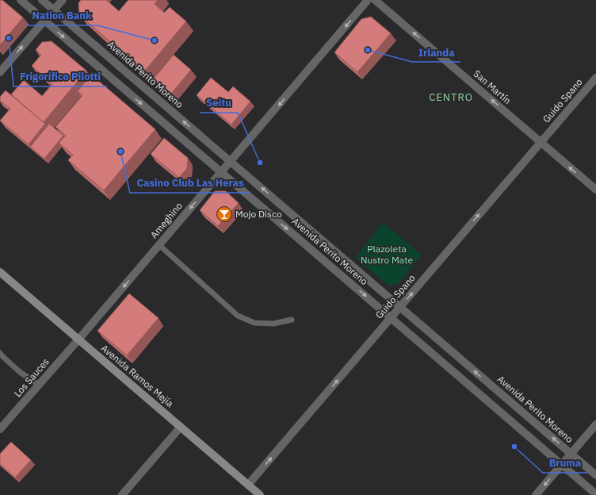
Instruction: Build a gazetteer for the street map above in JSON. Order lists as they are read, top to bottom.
{
  "streets": {
    "main road": ["Avenida Ramos Mejía"],
    "street": [
      "Avenida Perito Moreno",
      "San Martín",
      "Guido Spano",
      "Ameghino",
      "Los Sauces"
    ]
  },
  "crossings": [
    ["Avenida Perito Moreno", "Guido Spano"],
    ["Avenida Perito Moreno", "Ameghino"],
    ["San Martín", "Guido Spano"],
    ["Guido Spano", "Avenida Ramos Mejía"],
    ["Ameghino", "Avenida Ramos Mejía"],
    ["Ameghino", "Los Sauces"],
    ["Avenida Ramos Mejía", "Los Sauces"]
  ],
  "one_way": ["San Martín", "Guido Spano", "Ameghino"],
  "districts": ["CENTRO"],
  "parks": ["Plazoleta Nustro Mate"],
  "places": {
    "other": [
      "Frigorífico Pilotti",
      "Nation Bank",
      "Irlanda",
      "Casino Club Las Heras",
      "Seitu",
      "Bruma"
    ],
    "bar": ["Mojo Disco"]
  }
}
